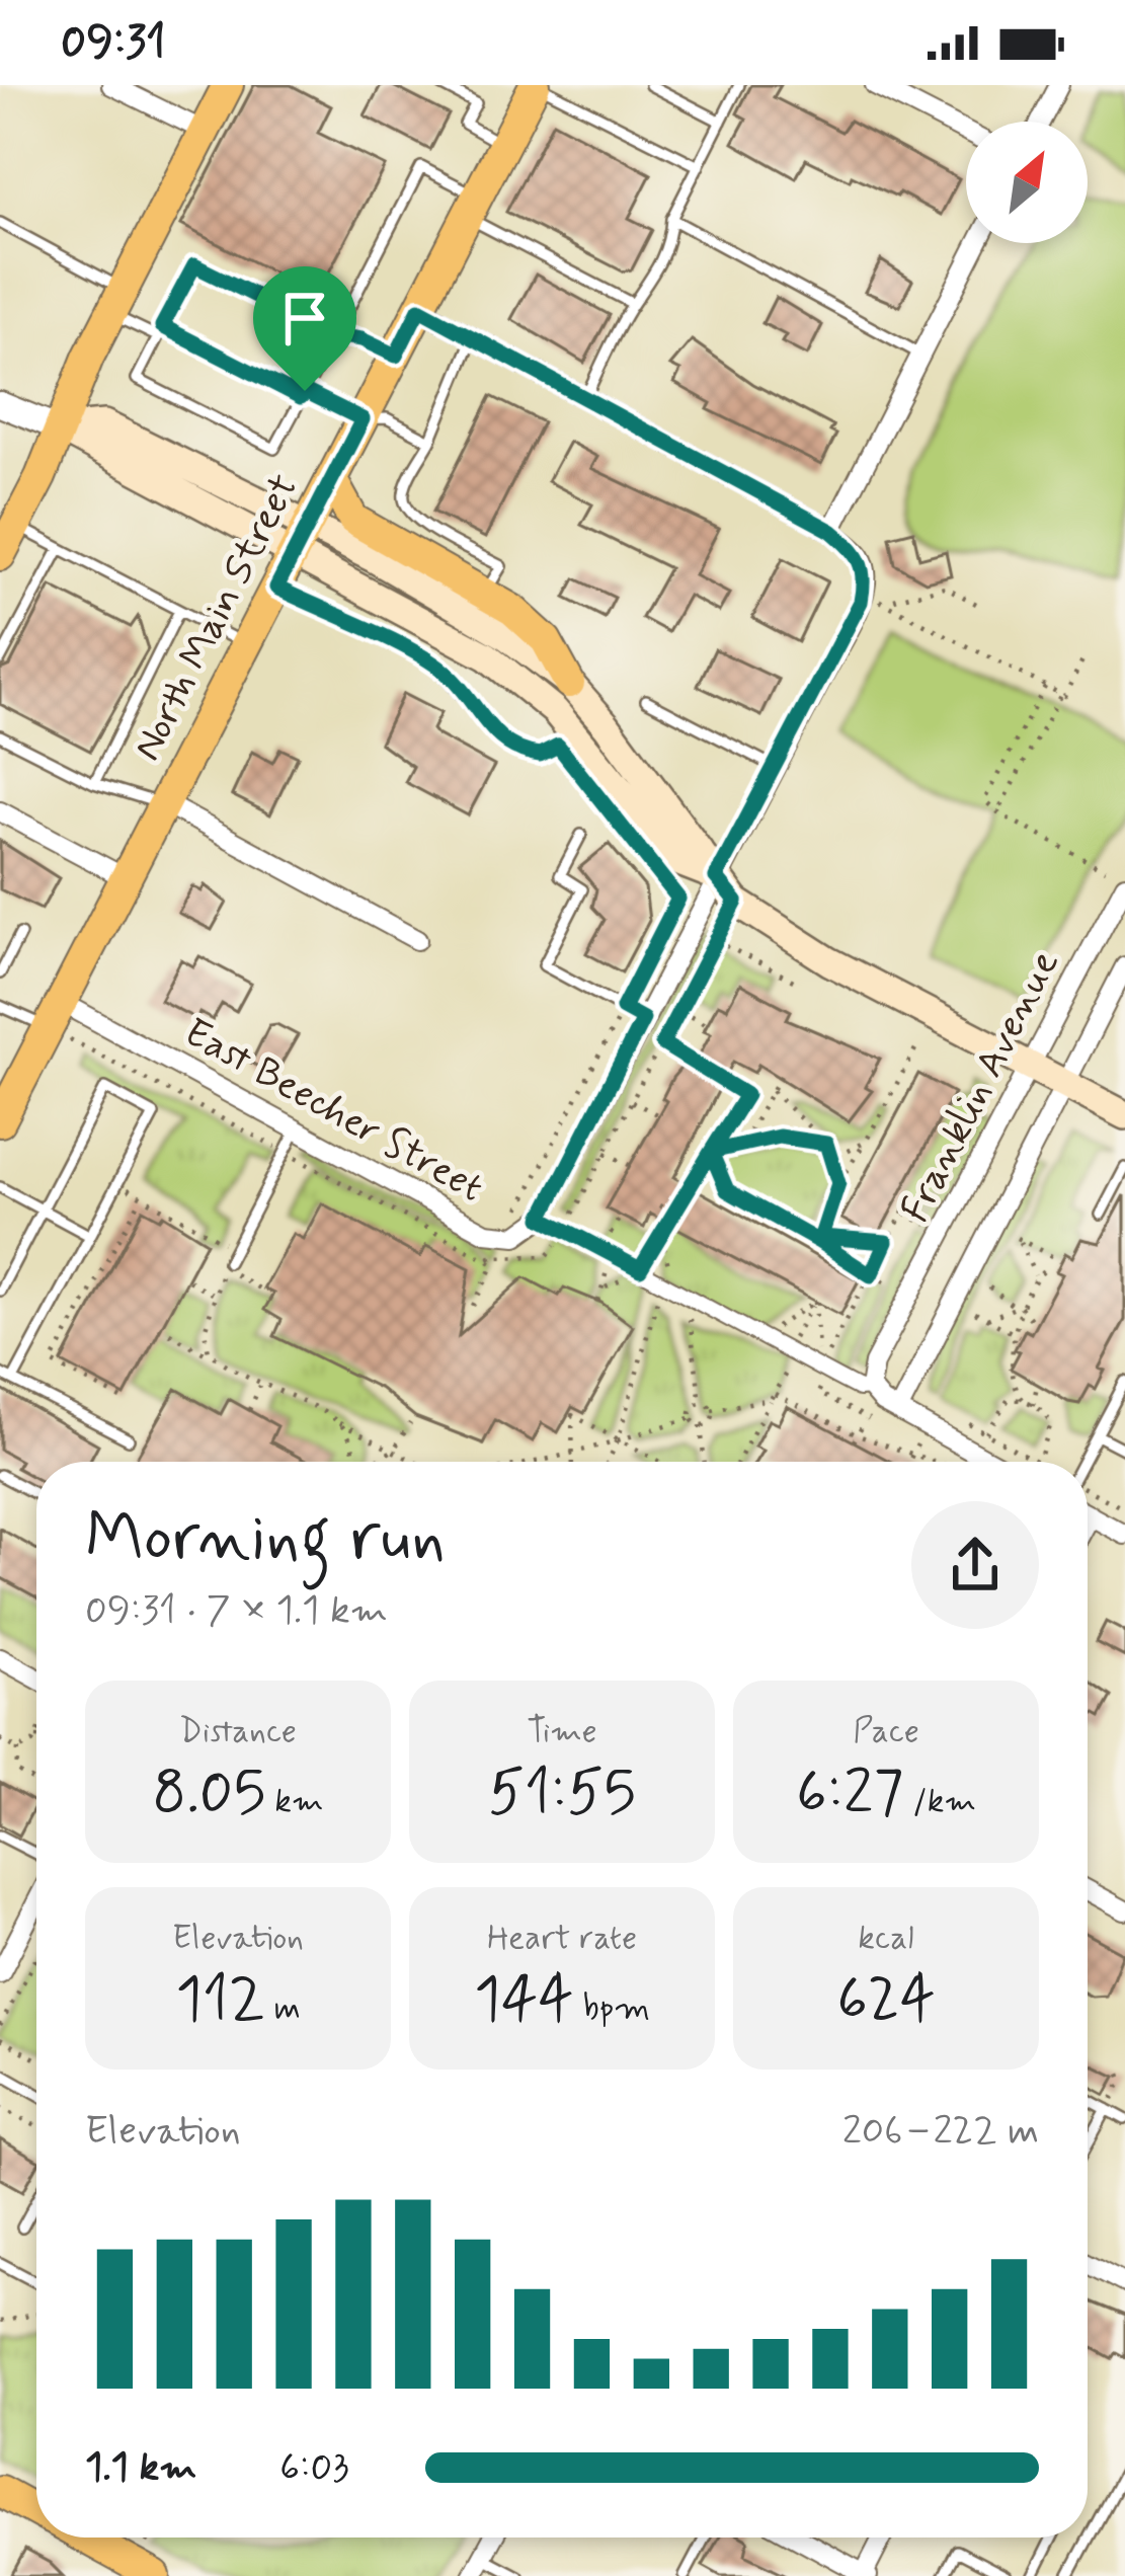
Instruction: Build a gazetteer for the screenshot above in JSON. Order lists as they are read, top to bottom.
{
  "streets": {
    "main road": ["North Main Street"],
    "street": ["Franklin Avenue", "East Beecher Street"]
  },
  "crossings": [
    ["North Main Street", "East Beecher Street"]
  ],
  "north": "top right",
  "page": {
    "status": "09:31",
    "heading": ["Morning run", "09:31 · 7 × 1.1 km"],
    "stats": [
      ["Distance", "8.05 km"],
      ["Time", "51:55"],
      ["Pace", "6:27 /km"],
      ["Elevation", "112 m"],
      ["Heart rate", "144 bpm"],
      ["kcal", "624"]
    ],
    "chart": ["Elevation", "206–222 m"],
    "list": [
      {
        "name": "1.1 km",
        "note": "6:03"
      }
    ]
  }
}
